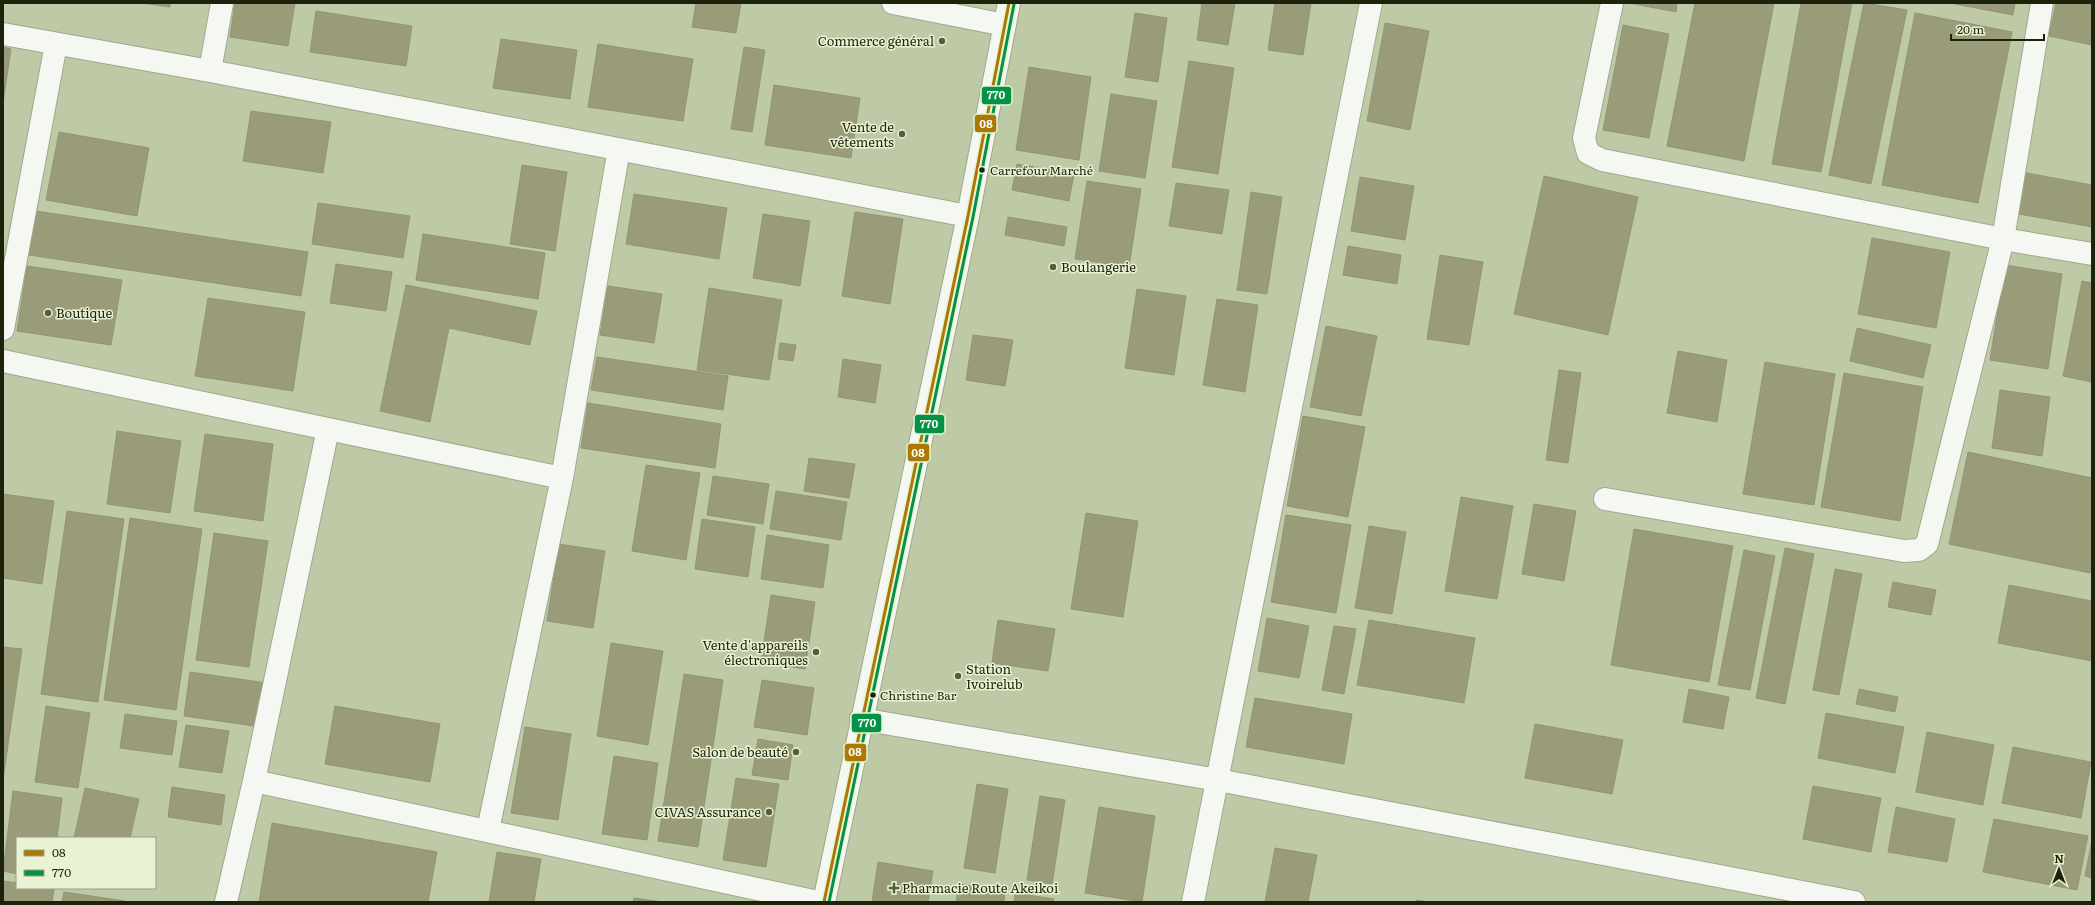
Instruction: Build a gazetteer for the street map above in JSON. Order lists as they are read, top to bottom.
{
  "places": {
    "other": [
      "Commerce général",
      "Vente de vêtements",
      "Carrefour Marché",
      "Boulangerie",
      "Boutique",
      "Vente d'appareils électroniques",
      "Station Ivoirelub",
      "Christine Bar",
      "Salon de beauté",
      "CIVAS Assurance"
    ],
    "health": ["Pharmacie Route Akeikoi"]
  },
  "lines": ["transit line 08", "transit line 770"],
  "legend": ["08", "770"],
  "scale_bar": "20 m",
  "north": "top"
}
